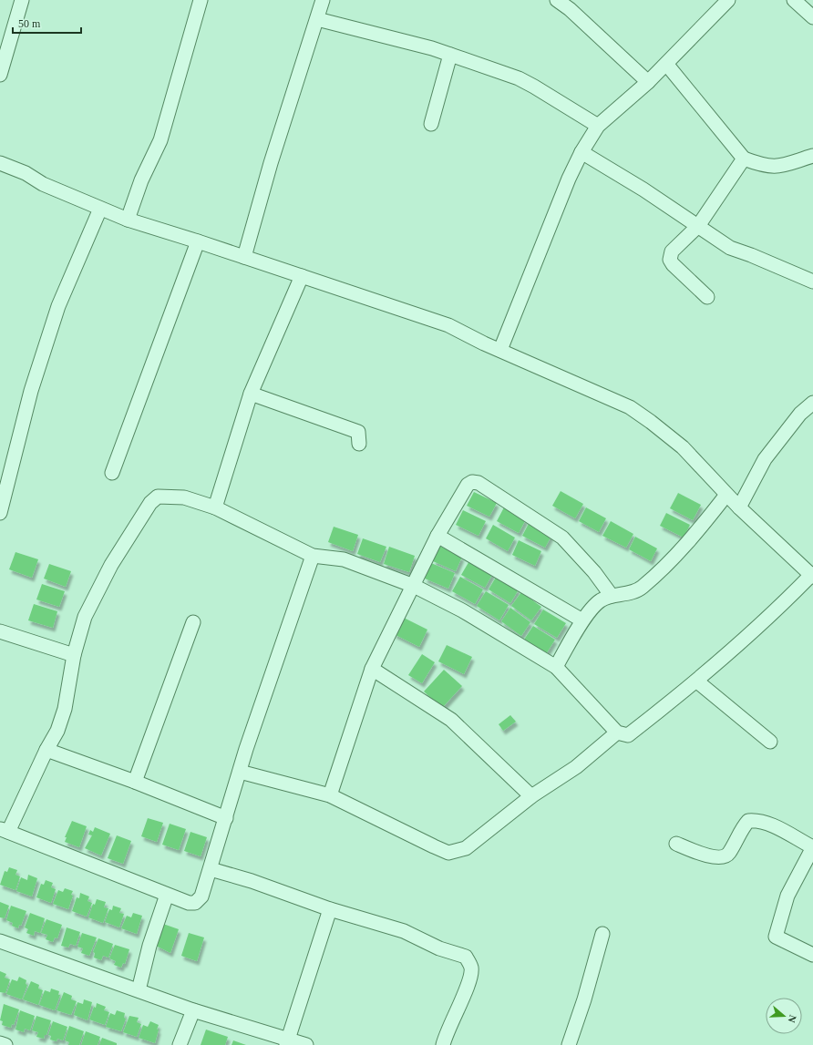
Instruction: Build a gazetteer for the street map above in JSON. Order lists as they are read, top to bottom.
{
  "scale_bar": "50 m",
  "north": "right"
}
